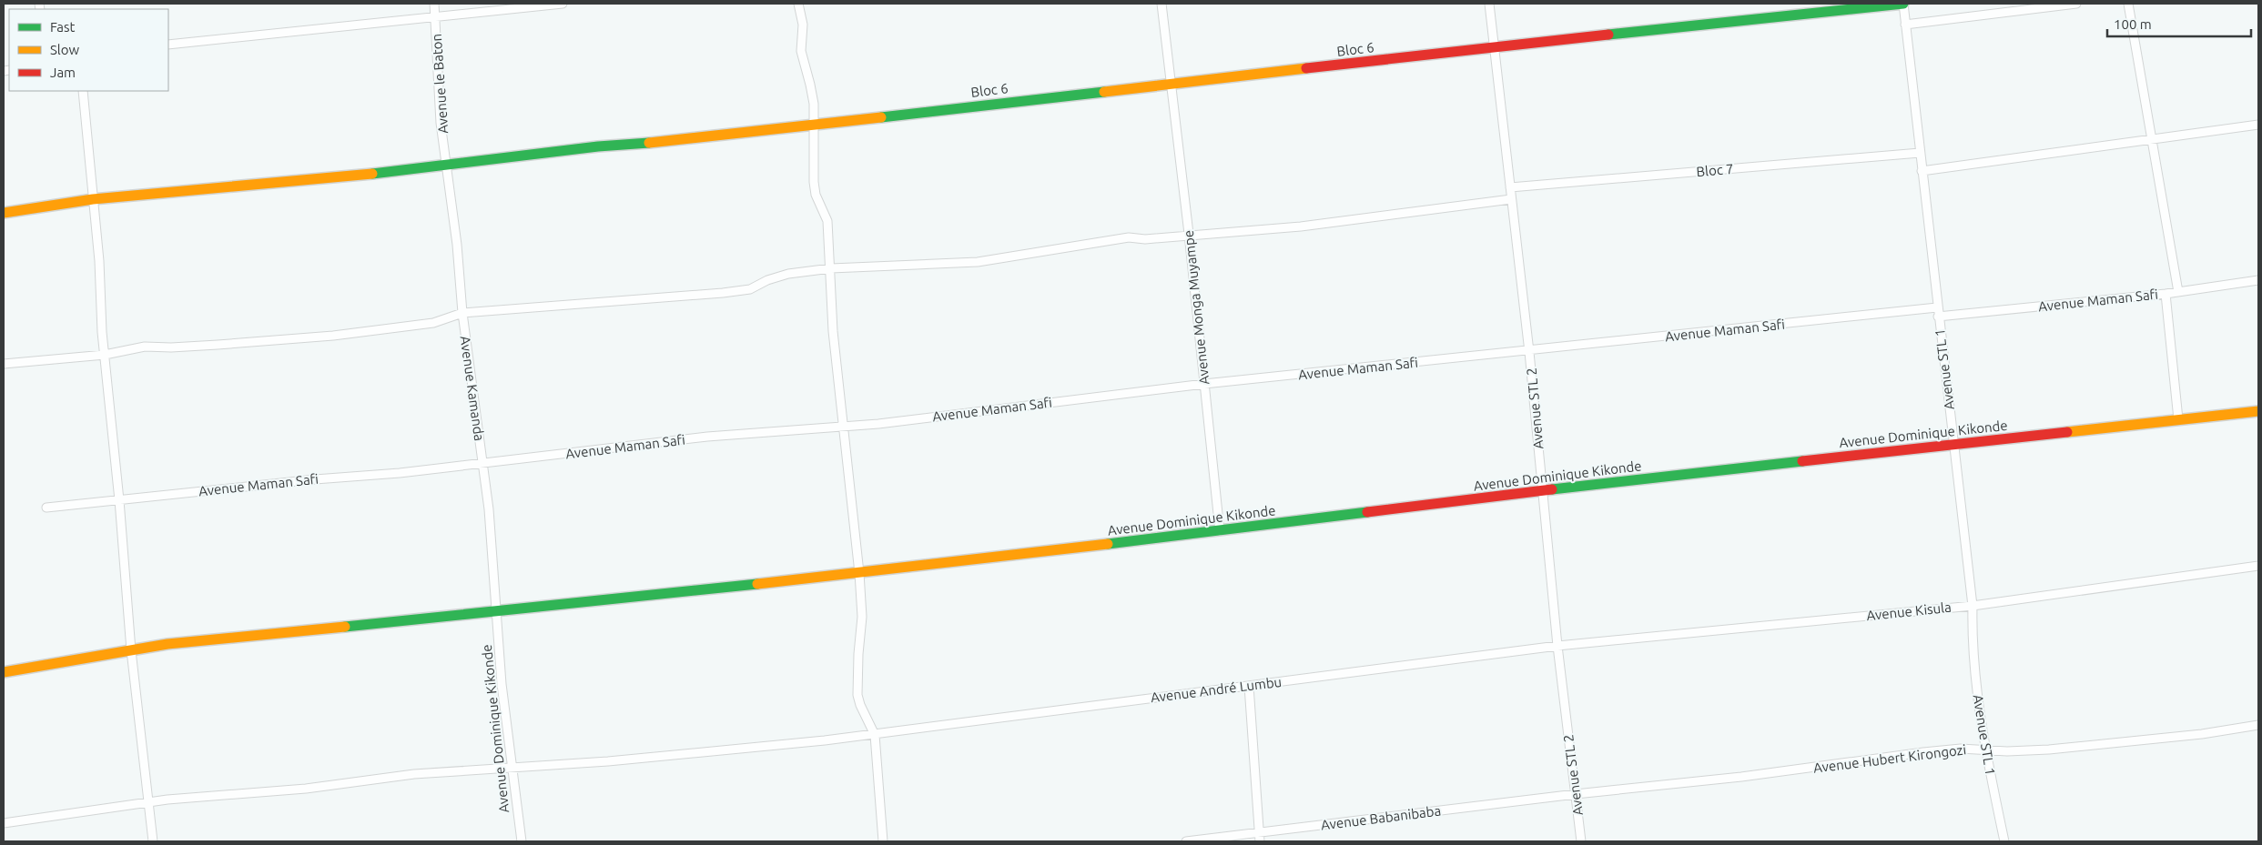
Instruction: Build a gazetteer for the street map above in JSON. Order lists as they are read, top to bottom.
{
  "streets": {
    "street": [
      "Bloc 6",
      "Avenue le Baton",
      "Bloc 7",
      "Avenue Maman Safi",
      "Avenue Monga Muyampe",
      "Avenue STL 1",
      "Avenue Kamanda",
      "Avenue STL 2",
      "Avenue Dominique Kikonde",
      "Avenue Kisula",
      "Avenue André Lumbu",
      "Avenue Hubert Kirongozi",
      "Avenue Babanibaba"
    ]
  },
  "crossings": [
    ["Bloc 6", "Avenue le Baton"],
    ["Bloc 6", "Avenue Monga Muyampe"],
    ["Bloc 6", "Avenue STL 1"],
    ["Bloc 6", "Avenue Kamanda"],
    ["Bloc 6", "Avenue STL 2"],
    ["Avenue le Baton", "Avenue Kamanda"],
    ["Bloc 7", "Avenue STL 1"],
    ["Bloc 7", "Avenue STL 2"],
    ["Avenue Maman Safi", "Avenue Monga Muyampe"],
    ["Avenue Maman Safi", "Avenue STL 1"],
    ["Avenue Maman Safi", "Avenue Kamanda"],
    ["Avenue Maman Safi", "Avenue STL 2"],
    ["Avenue Monga Muyampe", "Avenue Dominique Kikonde"],
    ["Avenue STL 1", "Avenue Dominique Kikonde"],
    ["Avenue STL 1", "Avenue Kisula"],
    ["Avenue STL 1", "Avenue Hubert Kirongozi"],
    ["Avenue Kamanda", "Avenue Dominique Kikonde"],
    ["Avenue STL 2", "Avenue Dominique Kikonde"],
    ["Avenue STL 2", "Avenue Kisula"],
    ["Avenue STL 2", "Avenue André Lumbu"],
    ["Avenue STL 2", "Avenue Hubert Kirongozi"],
    ["Avenue STL 2", "Avenue Babanibaba"],
    ["Avenue Dominique Kikonde", "Avenue André Lumbu"],
    ["Avenue Kisula", "Avenue André Lumbu"],
    ["Avenue Hubert Kirongozi", "Avenue Babanibaba"]
  ],
  "legend": ["Fast", "Slow", "Jam"],
  "scale_bar": "100 m"
}
